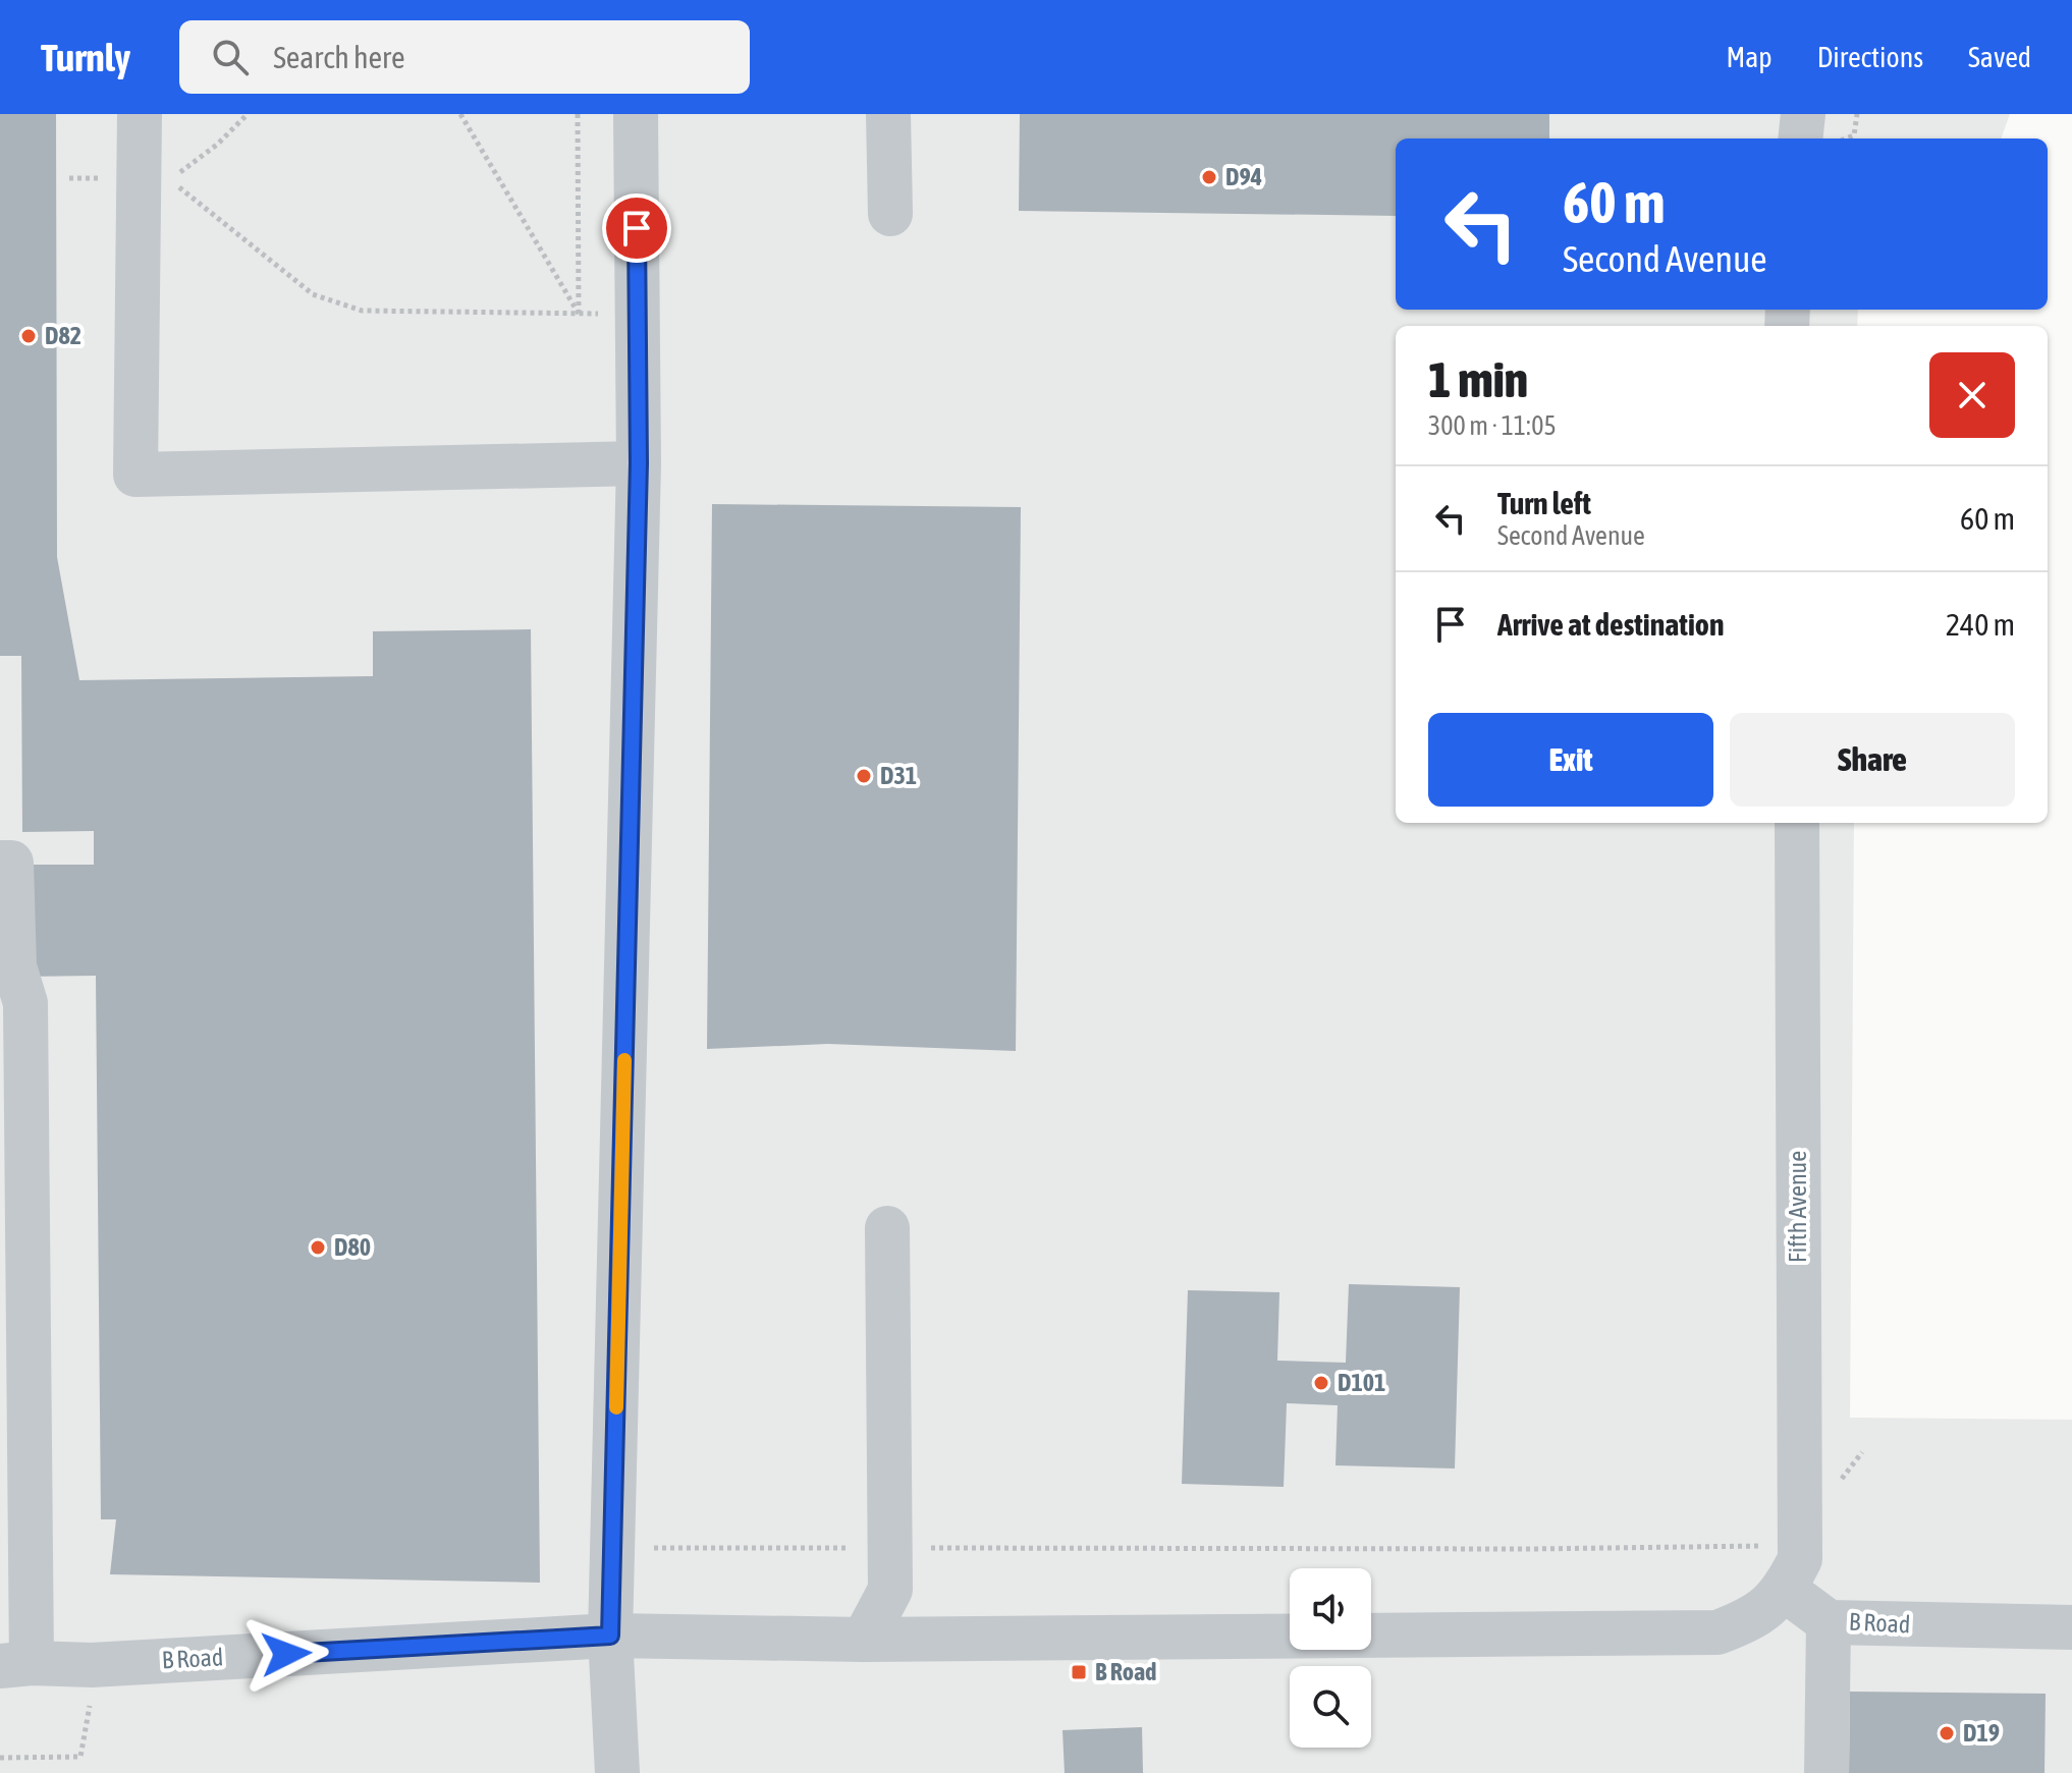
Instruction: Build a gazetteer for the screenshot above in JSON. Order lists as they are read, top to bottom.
{
  "streets": {
    "lane": ["Fifth Avenue", "B Road"]
  },
  "crossings": [
    ["Fifth Avenue", "B Road"]
  ],
  "places": {
    "other": [
      "D94",
      "D82",
      "D31",
      "D80",
      "D101",
      "D19"
    ],
    "transit": ["B Road"]
  },
  "page": {
    "header": "Turnly",
    "search": "Search here",
    "nav": ["Map", "Directions", "Saved"],
    "turn": ["60 m", "Second Avenue"],
    "heading": ["1 min", "300 m · 11:05"],
    "list": [
      {
        "name": "Turn left",
        "note": "Second Avenue",
        "value": "60 m"
      },
      {
        "name": "Arrive at destination",
        "value": "240 m"
      }
    ],
    "buttons": ["Exit", "Share"]
  }
}
